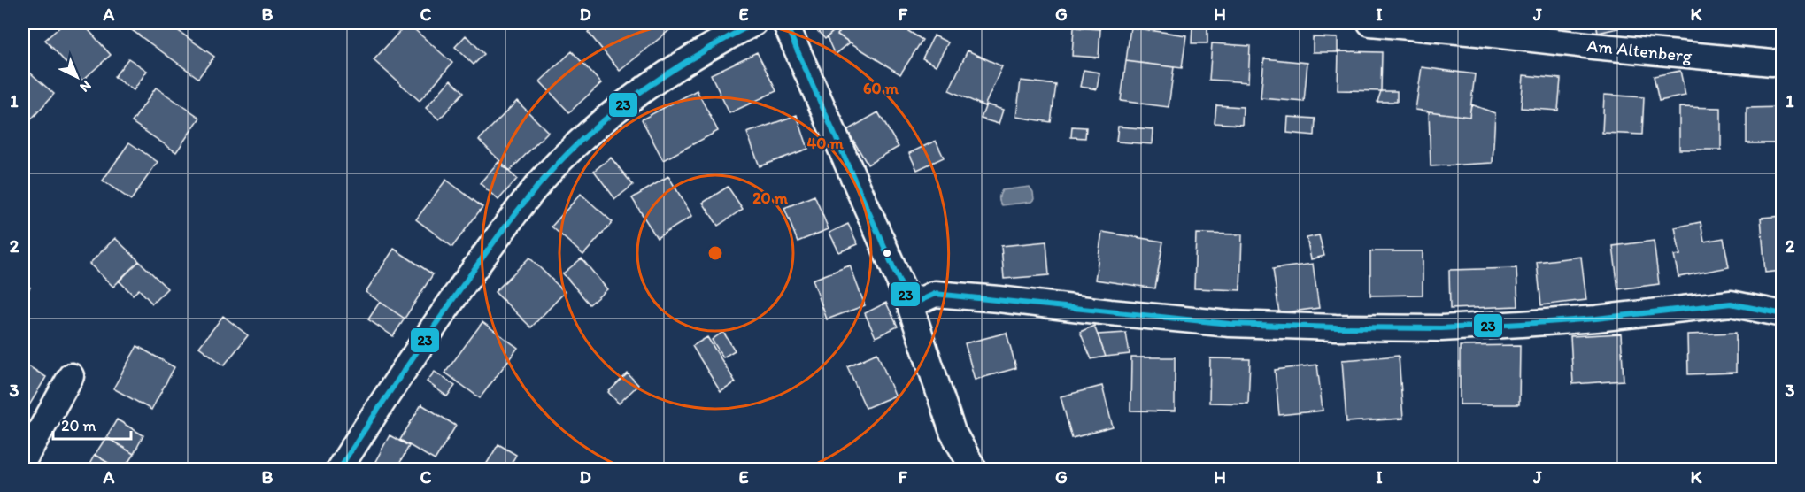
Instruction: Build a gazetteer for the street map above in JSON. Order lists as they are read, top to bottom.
{
  "streets": {
    "street": ["Am Altenberg"]
  },
  "lines": ["transit line 23"],
  "scale_bar": "20 m",
  "north": "bottom right",
  "grid": {
    "columns": [
      "A",
      "B",
      "C",
      "D",
      "E",
      "F",
      "G",
      "H",
      "I",
      "J",
      "K"
    ],
    "rows": ["1", "2", "3"]
  },
  "rings": ["60 m", "40 m", "20 m"]
}
